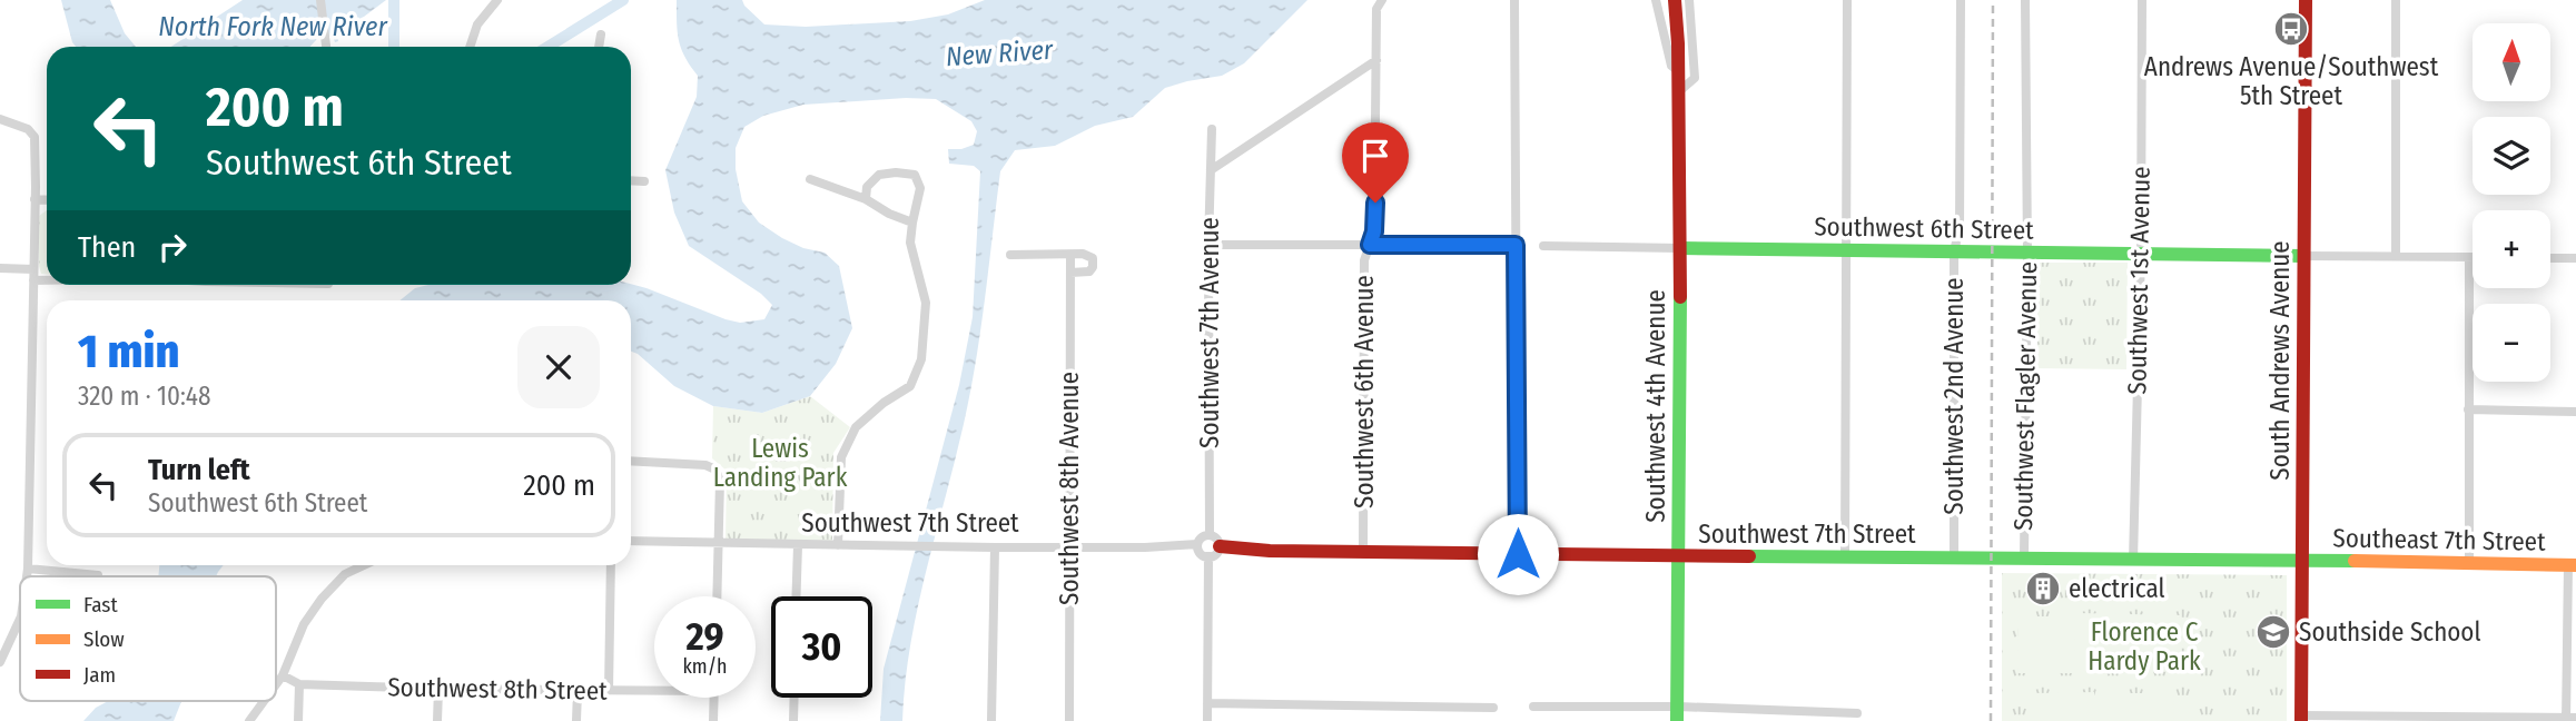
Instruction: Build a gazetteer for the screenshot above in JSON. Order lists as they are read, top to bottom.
{
  "streets": {
    "street": [
      "Southwest 6th Street",
      "Southwest 1st Avenue",
      "Southwest 7th Avenue",
      "South Andrews Avenue",
      "Southwest 6th Avenue",
      "Southwest 2nd Avenue",
      "Southwest Flagler Avenue",
      "Southwest 4th Avenue",
      "Southwest 8th Avenue",
      "Southwest 7th Street",
      "Southeast 7th Street",
      "Southwest 8th Street"
    ]
  },
  "crossings": [
    ["Southwest 6th Street", "Southwest 1st Avenue"],
    ["Southwest 6th Street", "South Andrews Avenue"],
    ["Southwest 6th Street", "Southwest 2nd Avenue"],
    ["Southwest 6th Street", "Southwest Flagler Avenue"],
    ["Southwest 6th Street", "Southwest 4th Avenue"],
    ["Southwest 1st Avenue", "Southwest 7th Street"],
    ["Southwest 7th Avenue", "Southwest 7th Street"],
    ["South Andrews Avenue", "Southwest 7th Street"],
    ["South Andrews Avenue", "Southeast 7th Street"],
    ["Southwest 6th Avenue", "Southwest 7th Street"],
    ["Southwest 2nd Avenue", "Southwest 7th Street"],
    ["Southwest Flagler Avenue", "Southwest 7th Street"],
    ["Southwest 4th Avenue", "Southwest 7th Street"],
    ["Southwest 8th Avenue", "Southwest 7th Street"],
    ["Southwest 7th Street", "Southeast 7th Street"]
  ],
  "water": ["North Fork New River", "New River"],
  "parks": ["Lewis Landing Park", "Florence C Hardy Park"],
  "places": {
    "bus stop": ["Andrews Avenue/Southwest 5th Street"],
    "building": ["electrical"],
    "school or university": ["Southside School"]
  },
  "legend": ["Fast", "Slow", "Jam"],
  "north": "top",
  "page": {
    "map_buttons": ["+", "−"],
    "turn": ["200 m", "Southwest 6th Street"],
    "then": "Then",
    "heading": ["1 min", "320 m · 10:48"],
    "list": [
      {
        "name": "Turn left",
        "note": "Southwest 6th Street",
        "value": "200 m"
      }
    ],
    "speed": "29 km/h",
    "limit": "30"
  }
}
